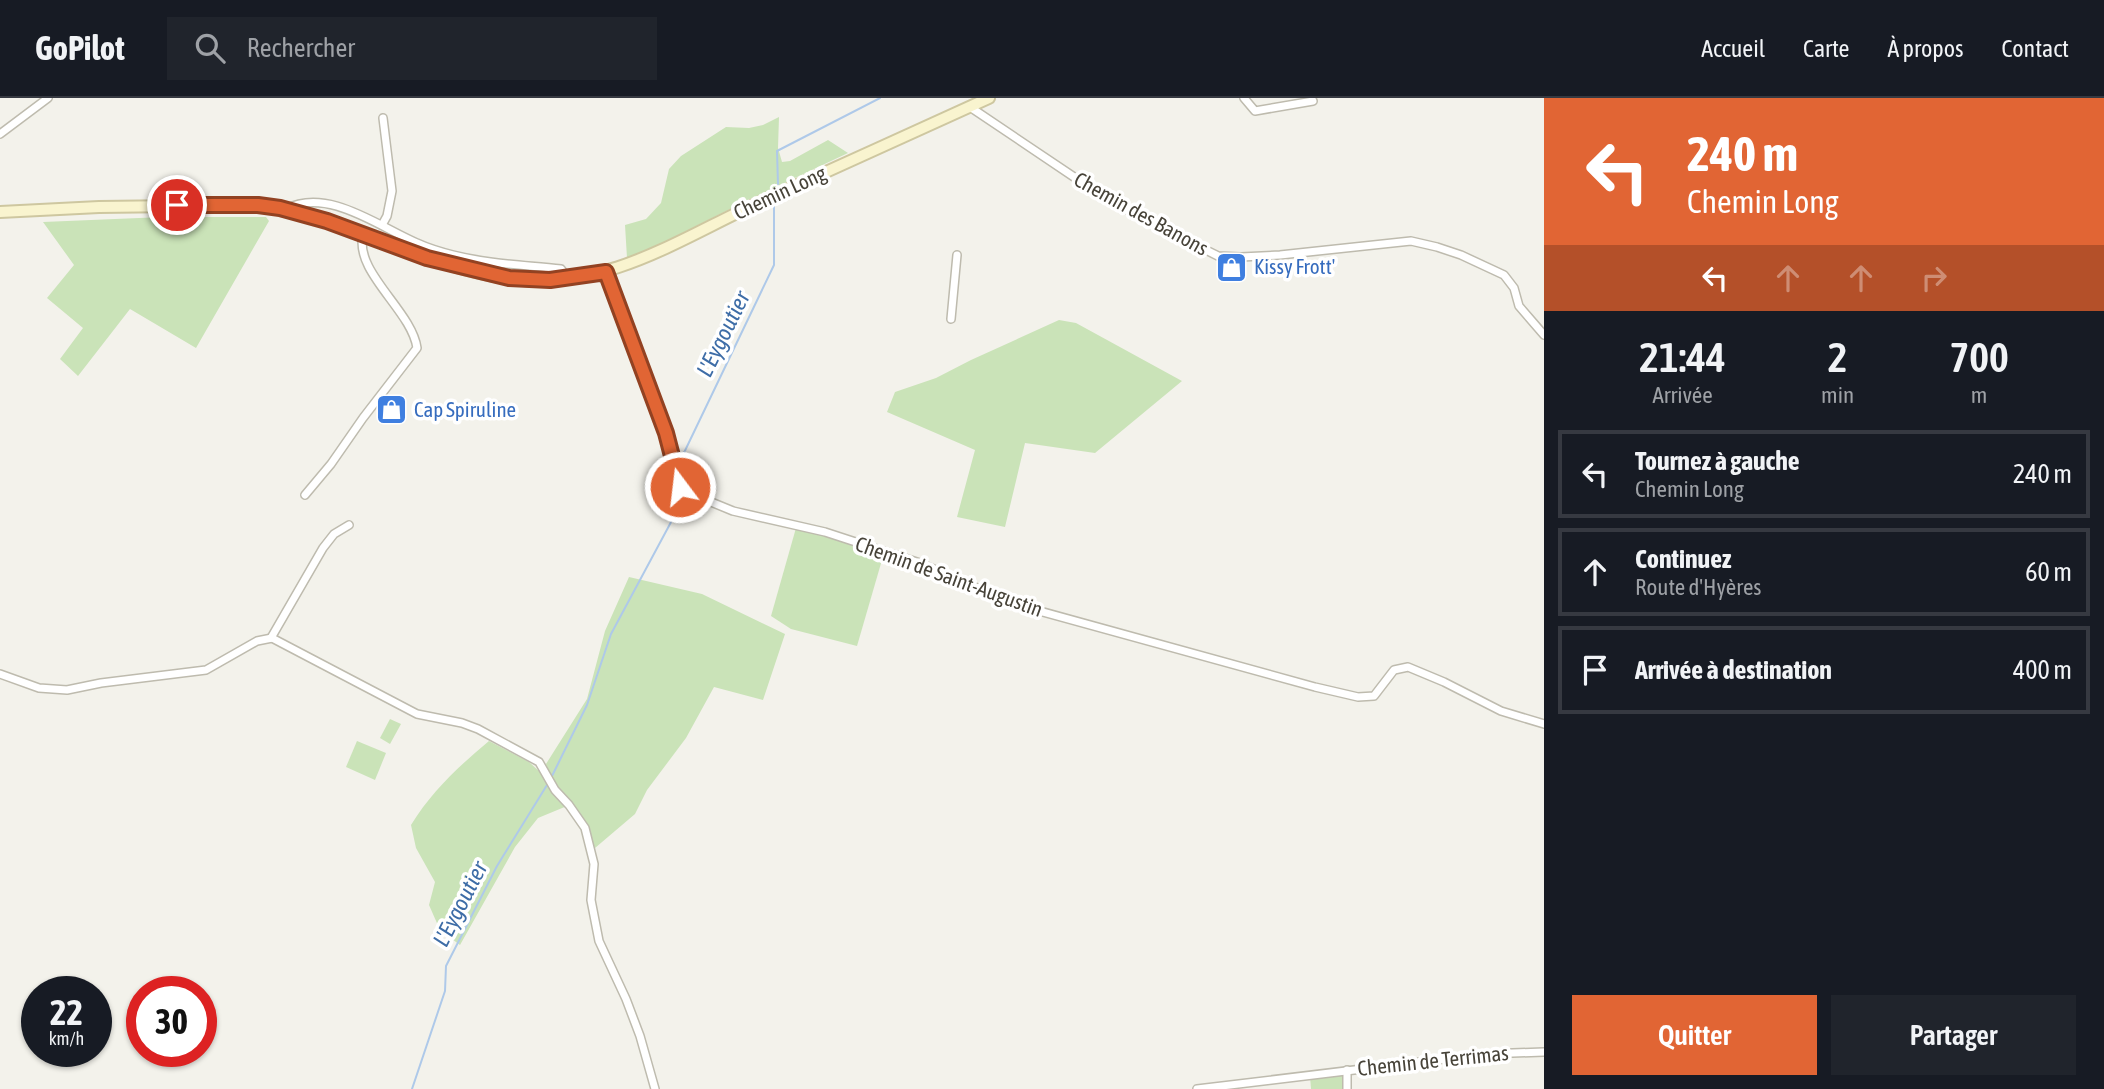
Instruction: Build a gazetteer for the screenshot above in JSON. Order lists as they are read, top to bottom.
{
  "streets": {
    "main road": ["Chemin Long"],
    "street": ["Chemin des Banons", "Chemin de Saint-Augustin", "Chemin de Terrimas"]
  },
  "crossings": [
    ["Chemin Long", "Chemin des Banons"],
    ["Chemin Long", "Chemin de Saint-Augustin"]
  ],
  "water": ["L'Eygoutier"],
  "places": {
    "shop": ["Kissy Frott'", "Cap Spiruline"]
  },
  "page": {
    "header": "GoPilot",
    "search": "Rechercher",
    "nav": [
      "Accueil",
      "Carte",
      "À propos",
      "Contact"
    ],
    "turn": ["240 m", "Chemin Long"],
    "eta": [
      "21:44",
      "Arrivée",
      "2",
      "min",
      "700",
      "m"
    ],
    "list": [
      {
        "name": "Tournez à gauche",
        "note": "Chemin Long",
        "value": "240 m"
      },
      {
        "name": "Continuez",
        "note": "Route d'Hyères",
        "value": "60 m"
      },
      {
        "name": "Arrivée à destination",
        "value": "400 m"
      }
    ],
    "speed": "22 km/h",
    "limit": "30",
    "buttons": ["Quitter", "Partager"]
  }
}
